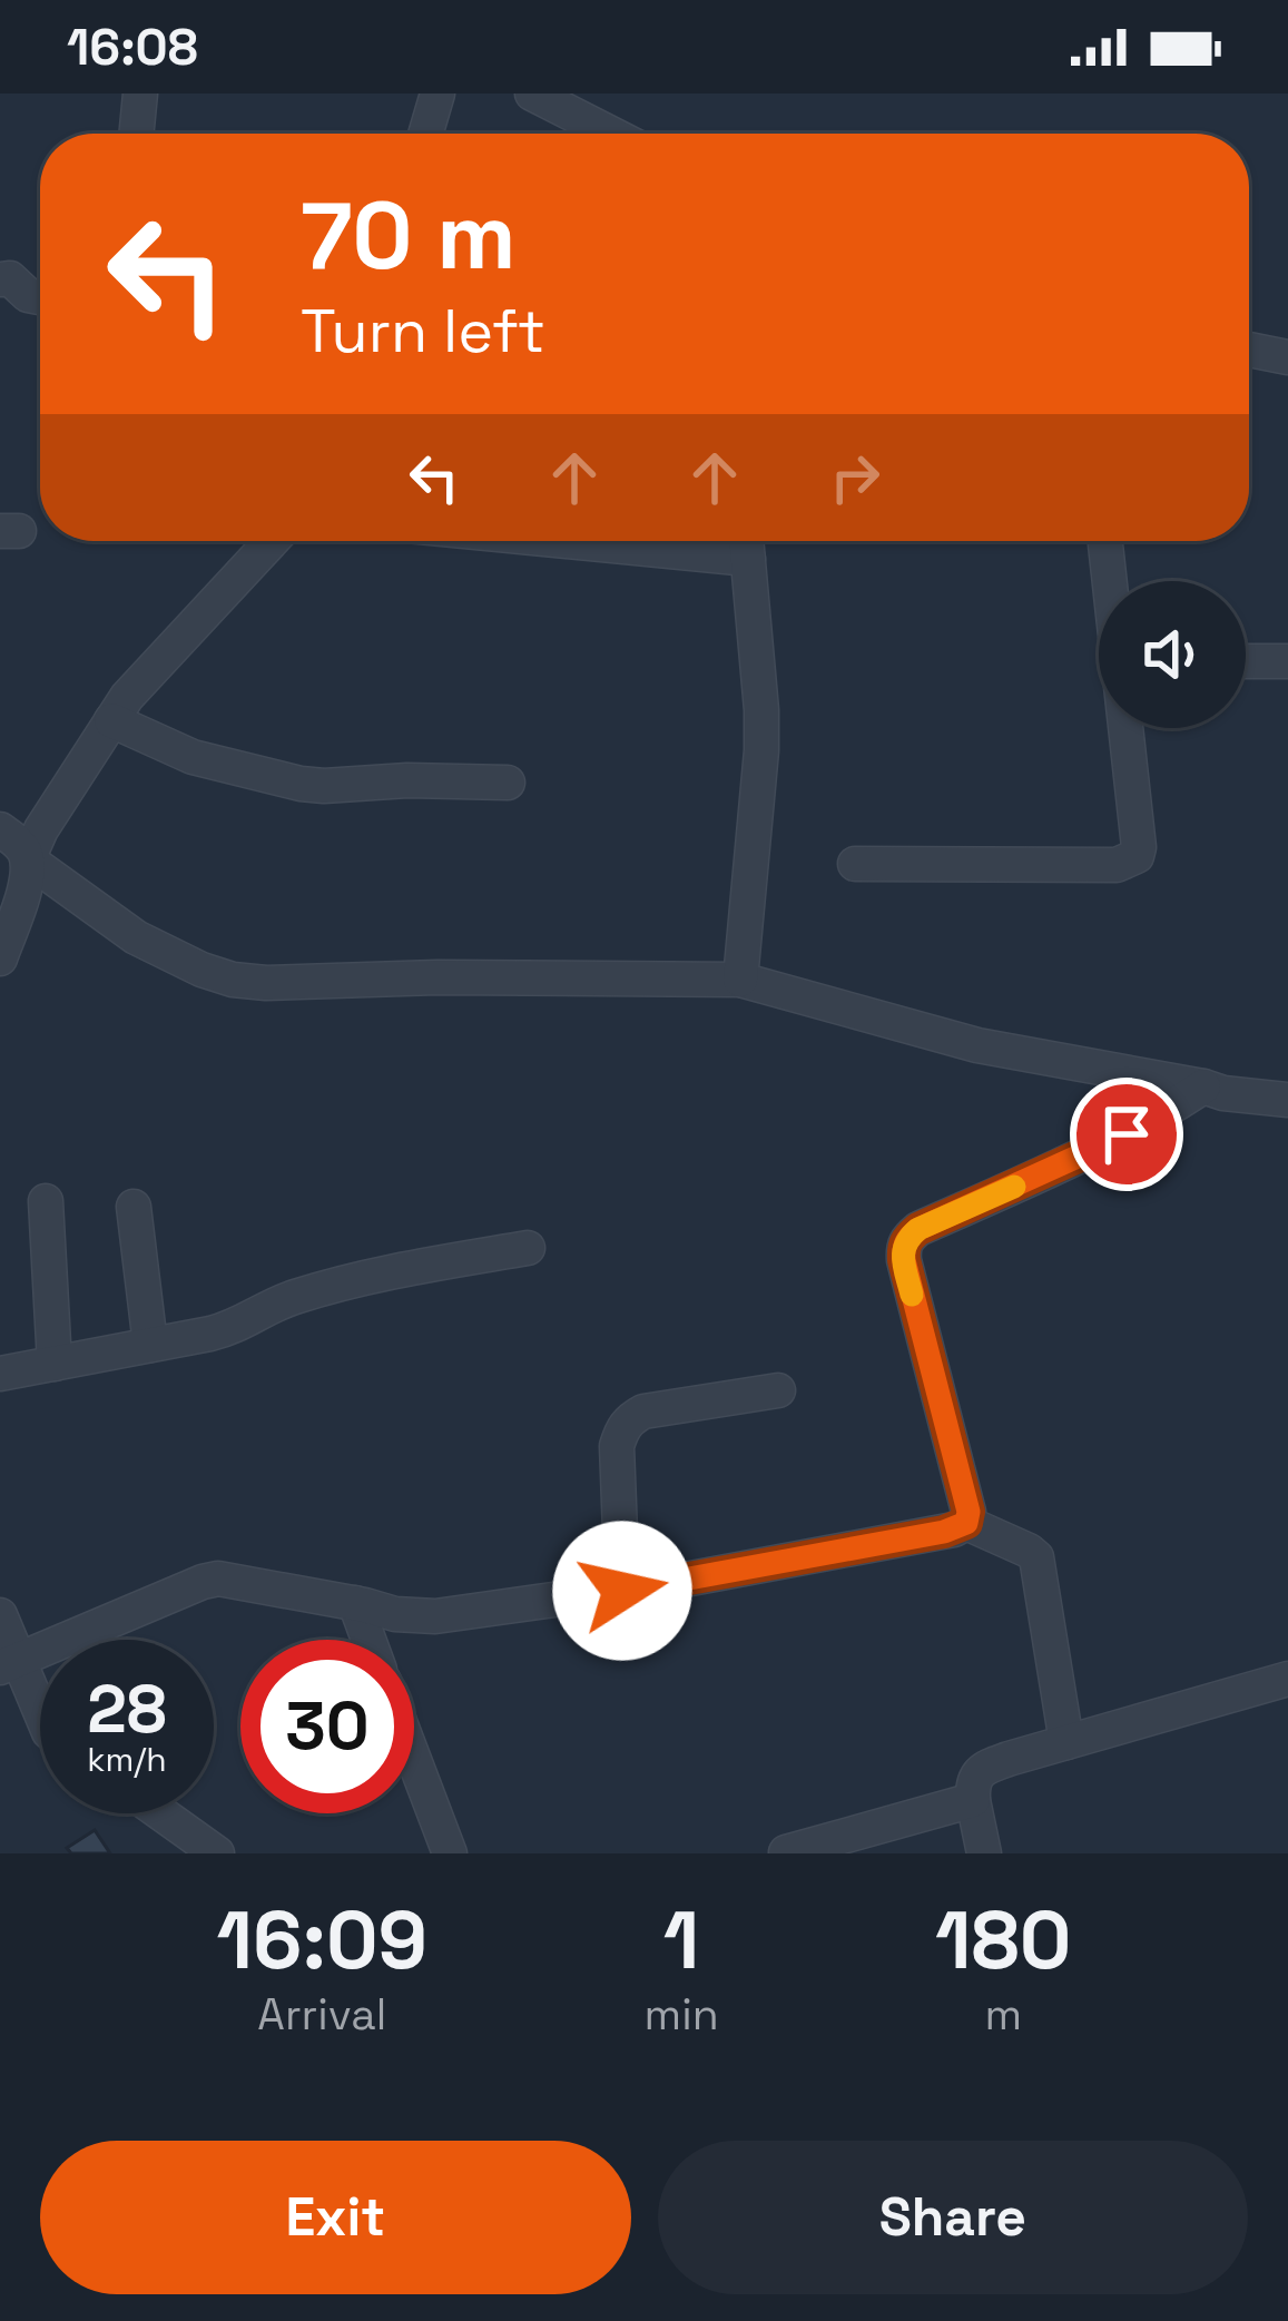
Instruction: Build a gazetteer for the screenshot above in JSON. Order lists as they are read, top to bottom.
{
  "page": {
    "status": "16:08",
    "turn": ["70 m", "Turn left"],
    "speed": "28 km/h",
    "limit": "30",
    "eta": [
      "16:09",
      "Arrival",
      "1",
      "min",
      "180",
      "m"
    ],
    "buttons": ["Exit", "Share"]
  }
}
